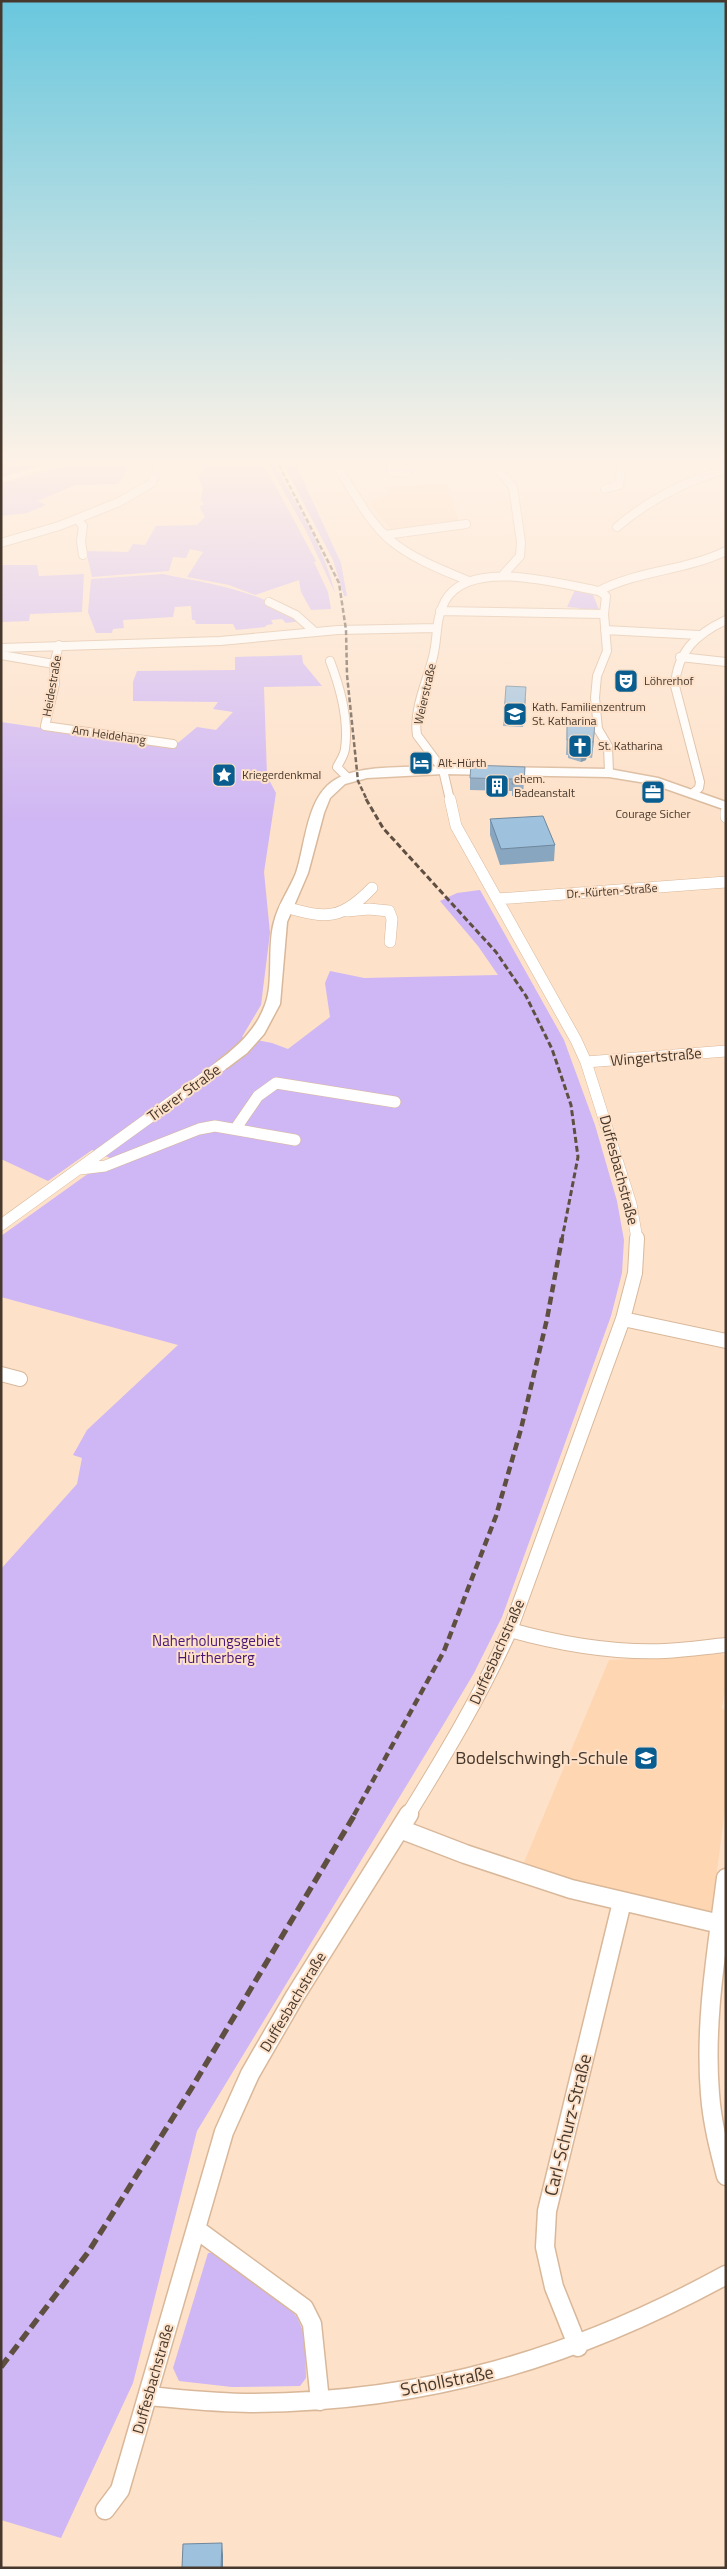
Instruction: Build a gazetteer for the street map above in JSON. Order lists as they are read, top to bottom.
{
  "streets": {
    "street": [
      "Heidestraße",
      "Weierstraße",
      "Am Heidehang",
      "Dr.-Kürten-Straße",
      "Wingertstraße",
      "Trierer Straße",
      "Duffesbachstraße",
      "Carl-Schurz-Straße",
      "Schollstraße"
    ]
  },
  "crossings": [
    ["Heidestraße", "Am Heidehang"],
    ["Weierstraße", "Trierer Straße"],
    ["Weierstraße", "Duffesbachstraße"],
    ["Dr.-Kürten-Straße", "Duffesbachstraße"],
    ["Wingertstraße", "Duffesbachstraße"],
    ["Trierer Straße", "Duffesbachstraße"],
    ["Duffesbachstraße", "Schollstraße"],
    ["Carl-Schurz-Straße", "Schollstraße"]
  ],
  "parks": ["Naherholungsgebiet Hürtherberg"],
  "places": {
    "theatre": ["Löhrerhof"],
    "school or university": ["Kath. Familienzentrum St. Katharina", "Bodelschwingh-Schule"],
    "church": ["St. Katharina"],
    "hotel": ["Alt-Hürth"],
    "place": ["Kriegerdenkmal"],
    "building": ["ehem. Badeanstalt"],
    "office": ["Courage Sicher"]
  }
}
